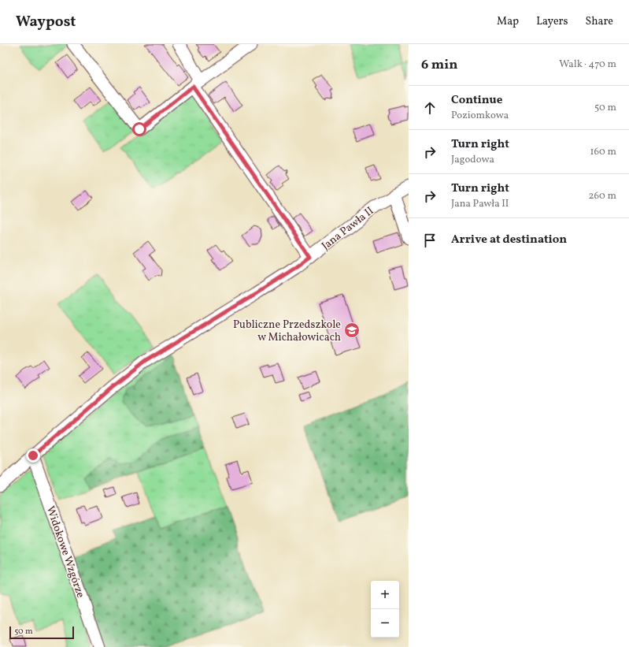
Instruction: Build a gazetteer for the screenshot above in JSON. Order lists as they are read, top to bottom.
{
  "streets": {
    "street": ["Jana Pawła II", "Widokowe Wzgórze"]
  },
  "crossings": [
    ["Jana Pawła II", "Widokowe Wzgórze"]
  ],
  "places": {
    "school or university": ["Publiczne Przedszkole w Michałowicach"]
  },
  "scale_bar": "50 m",
  "page": {
    "header": "Waypost",
    "nav": ["Map", "Layers", "Share"],
    "heading": ["6 min", "Walk · 470 m"],
    "list": [
      ["Continue", "Poziomkowa", "50 m"],
      ["Turn right", "Jagodowa", "160 m"],
      ["Turn right", "Jana Pawła II", "260 m"],
      "Arrive at destination"
    ],
    "map_buttons": ["+", "−"],
    "scale": "50 m"
  }
}
